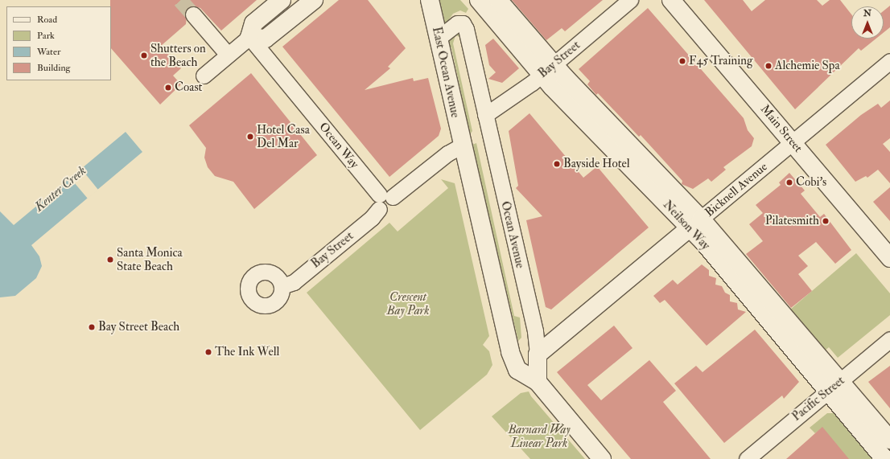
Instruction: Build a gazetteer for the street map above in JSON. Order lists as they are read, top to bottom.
{
  "streets": {
    "street": [
      "Bay Street",
      "East Ocean Avenue",
      "Main Street",
      "Ocean Way",
      "Bicknell Avenue",
      "Neilson Way",
      "Ocean Avenue",
      "Pacific Street"
    ]
  },
  "crossings": [
    ["Bay Street", "East Ocean Avenue"],
    ["Bay Street", "Ocean Way"],
    ["Bay Street", "Neilson Way"],
    ["Bay Street", "Ocean Avenue"],
    ["East Ocean Avenue", "Ocean Avenue"],
    ["Main Street", "Bicknell Avenue"],
    ["Bicknell Avenue", "Neilson Way"],
    ["Bicknell Avenue", "Ocean Avenue"],
    ["Neilson Way", "Pacific Street"]
  ],
  "water": ["Kenter Creek"],
  "parks": ["Crescent Bay Park", "Barnard Way Linear Park"],
  "places": [
    "Shutters on the Beach",
    "F45 Training",
    "Alchemie Spa",
    "Coast",
    "Hotel Casa Del Mar",
    "Bayside Hotel",
    "Cobi's",
    "Pilatesmith",
    "Santa Monica State Beach",
    "Bay Street Beach",
    "The Ink Well"
  ],
  "legend": [
    "Road",
    "Park",
    "Water",
    "Building"
  ],
  "north": "top"
}
